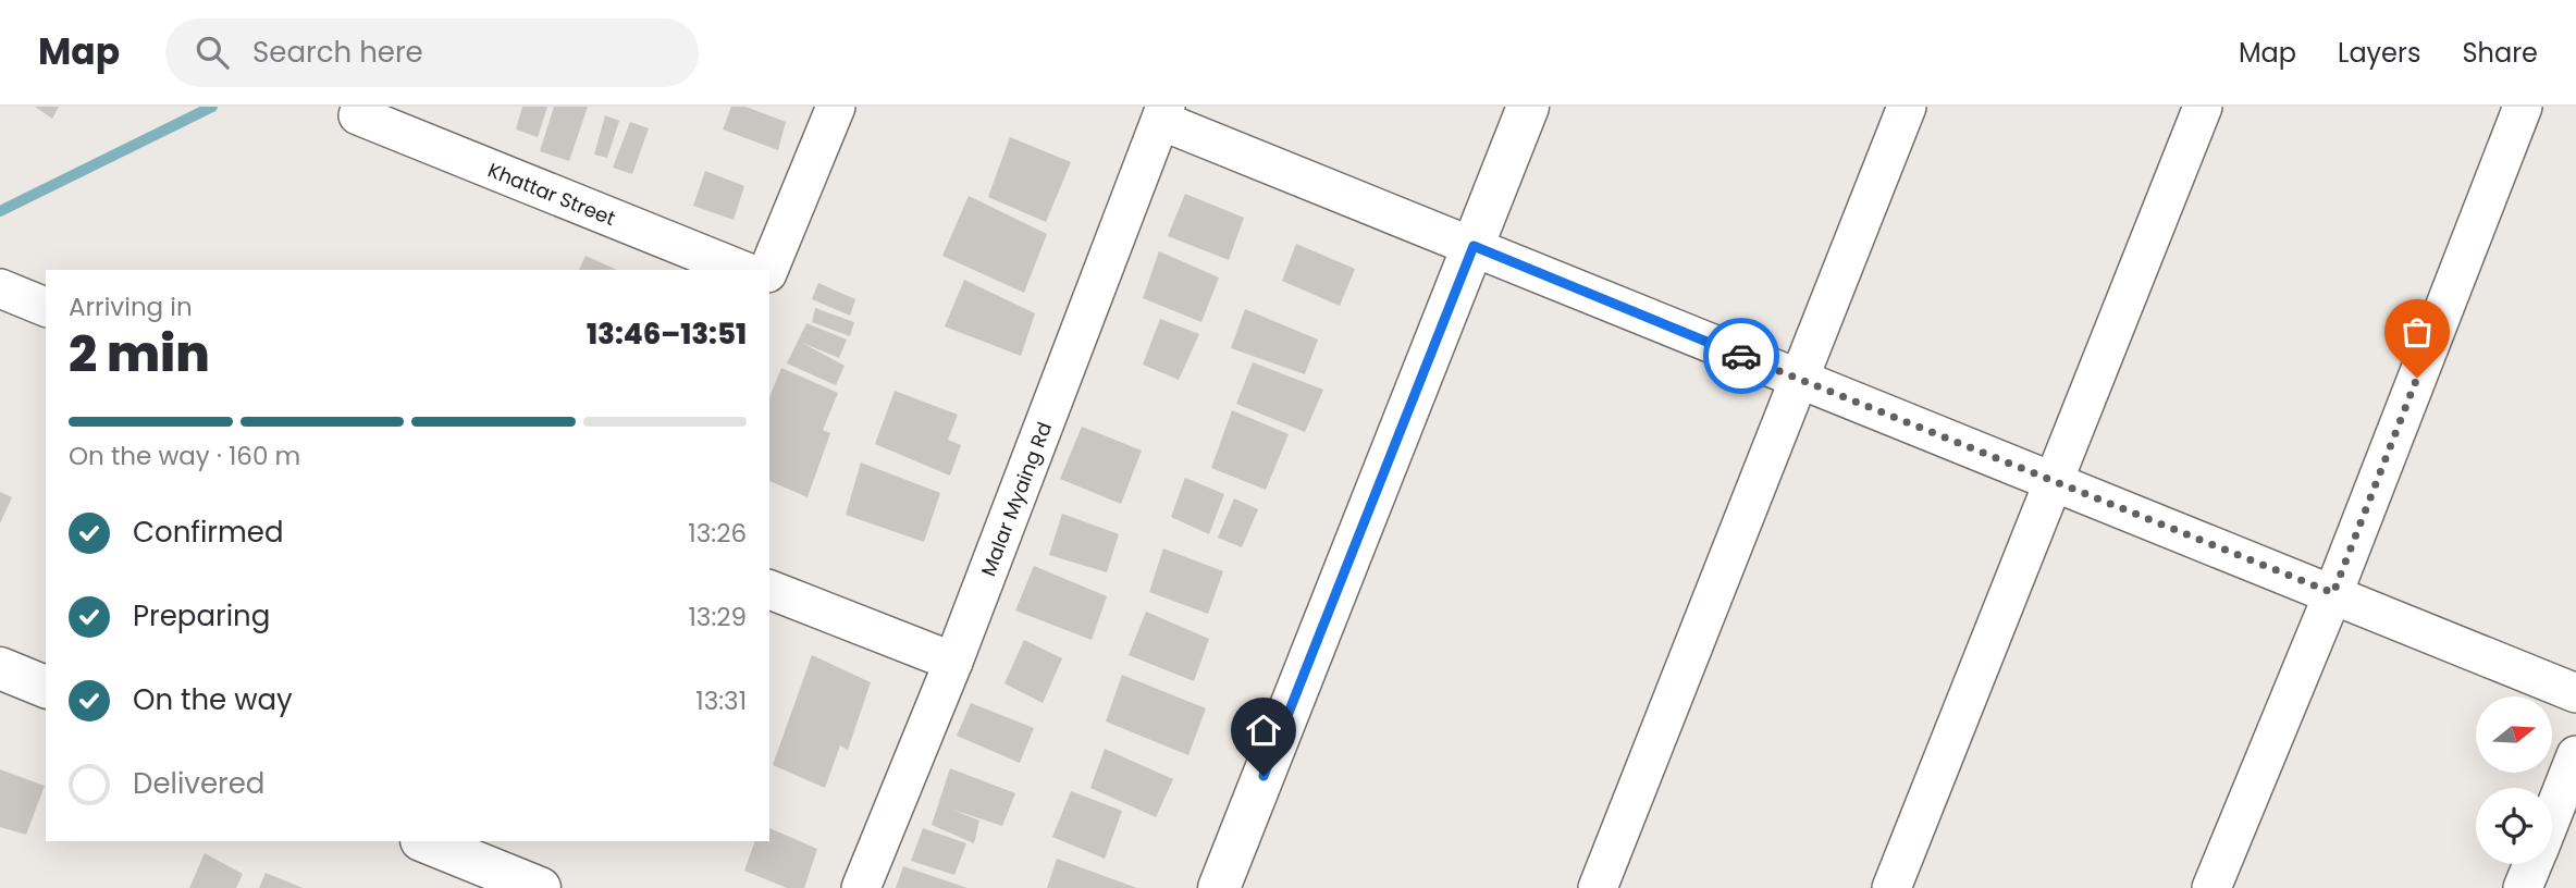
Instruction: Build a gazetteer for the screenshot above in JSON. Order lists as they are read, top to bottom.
{
  "streets": {
    "street": ["Khattar Street", "Malar Myaing Rd"]
  },
  "north": "right",
  "page": {
    "header": "Map",
    "search": "Search here",
    "nav": ["Map", "Layers", "Share"],
    "heading": ["2 min", "Arriving in", "13:46–13:51"],
    "bar": "On the way · 160 m",
    "list": [
      ["Confirmed", "13:26"],
      ["Preparing", "13:29"],
      ["On the way", "13:31"],
      "Delivered"
    ]
  }
}
